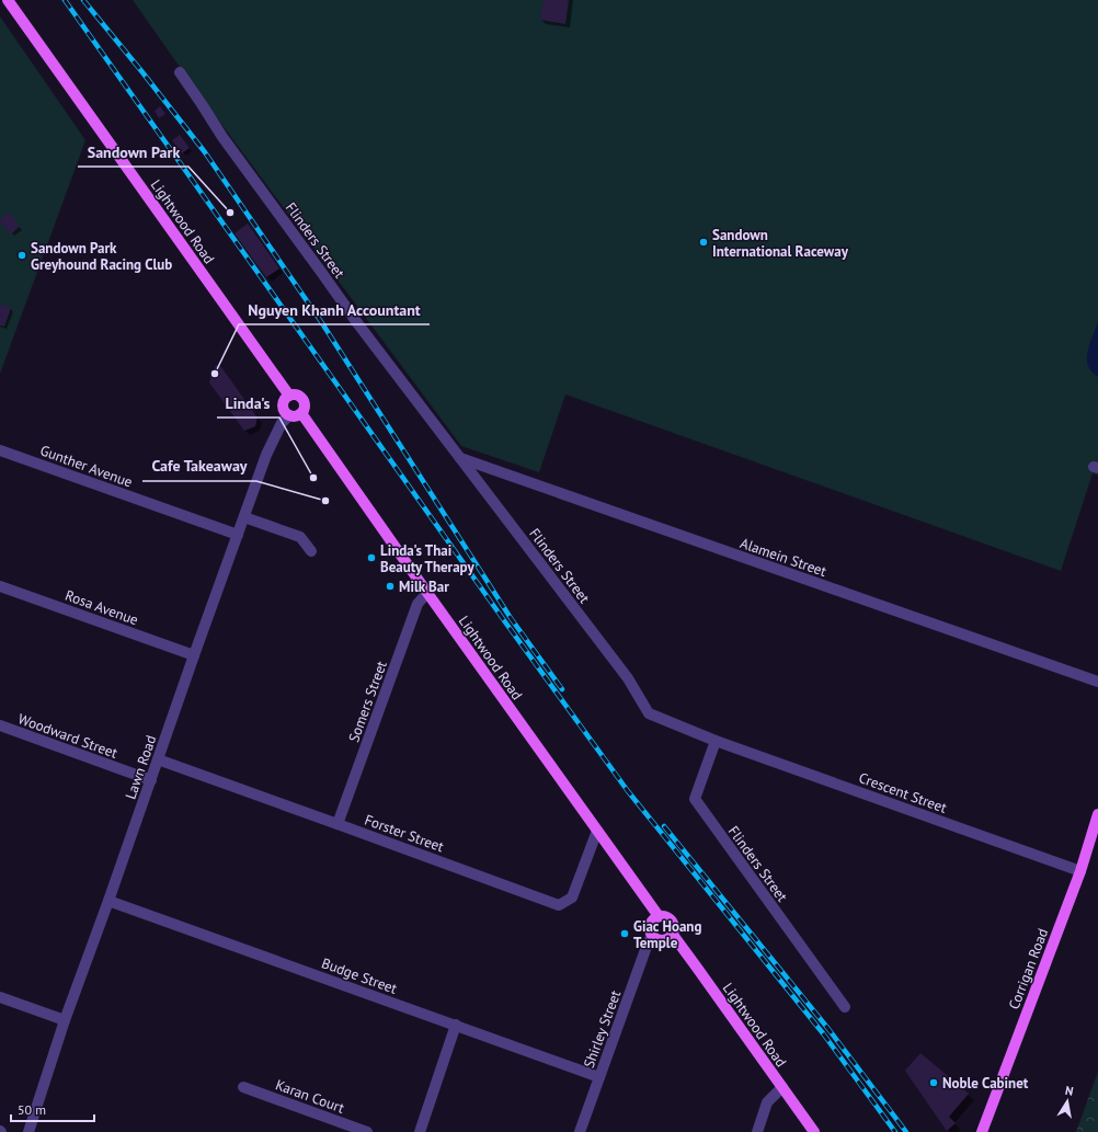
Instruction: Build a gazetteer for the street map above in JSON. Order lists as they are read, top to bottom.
{
  "streets": {
    "main road": ["Lightwood Road", "Corrigan Road"],
    "street": [
      "Flinders Street",
      "Gunther Avenue",
      "Alamein Street",
      "Rosa Avenue",
      "Somers Street",
      "Woodward Street",
      "Lawn Road",
      "Crescent Street",
      "Forster Street",
      "Budge Street",
      "Shirley Street",
      "Karan Court"
    ]
  },
  "crossings": [
    ["Lightwood Road", "Somers Street"],
    ["Lightwood Road", "Lawn Road"],
    ["Lightwood Road", "Forster Street"],
    ["Lightwood Road", "Shirley Street"],
    ["Flinders Street", "Alamein Street"],
    ["Flinders Street", "Crescent Street"],
    ["Gunther Avenue", "Lawn Road"],
    ["Rosa Avenue", "Lawn Road"],
    ["Somers Street", "Forster Street"],
    ["Woodward Street", "Lawn Road"],
    ["Lawn Road", "Forster Street"],
    ["Lawn Road", "Budge Street"],
    ["Crescent Street", "Corrigan Road"],
    ["Budge Street", "Shirley Street"]
  ],
  "places": [
    "Sandown Park",
    "Sandown International Raceway",
    "Sandown Park Greyhound Racing Club",
    "Nguyen Khanh Accountant",
    "Linda's",
    "Cafe Takeaway",
    "Linda's Thai Beauty Therapy",
    "Milk Bar",
    "Giac Hoang Temple",
    "Noble Cabinet"
  ],
  "scale_bar": "50 m",
  "north": "top"
}
